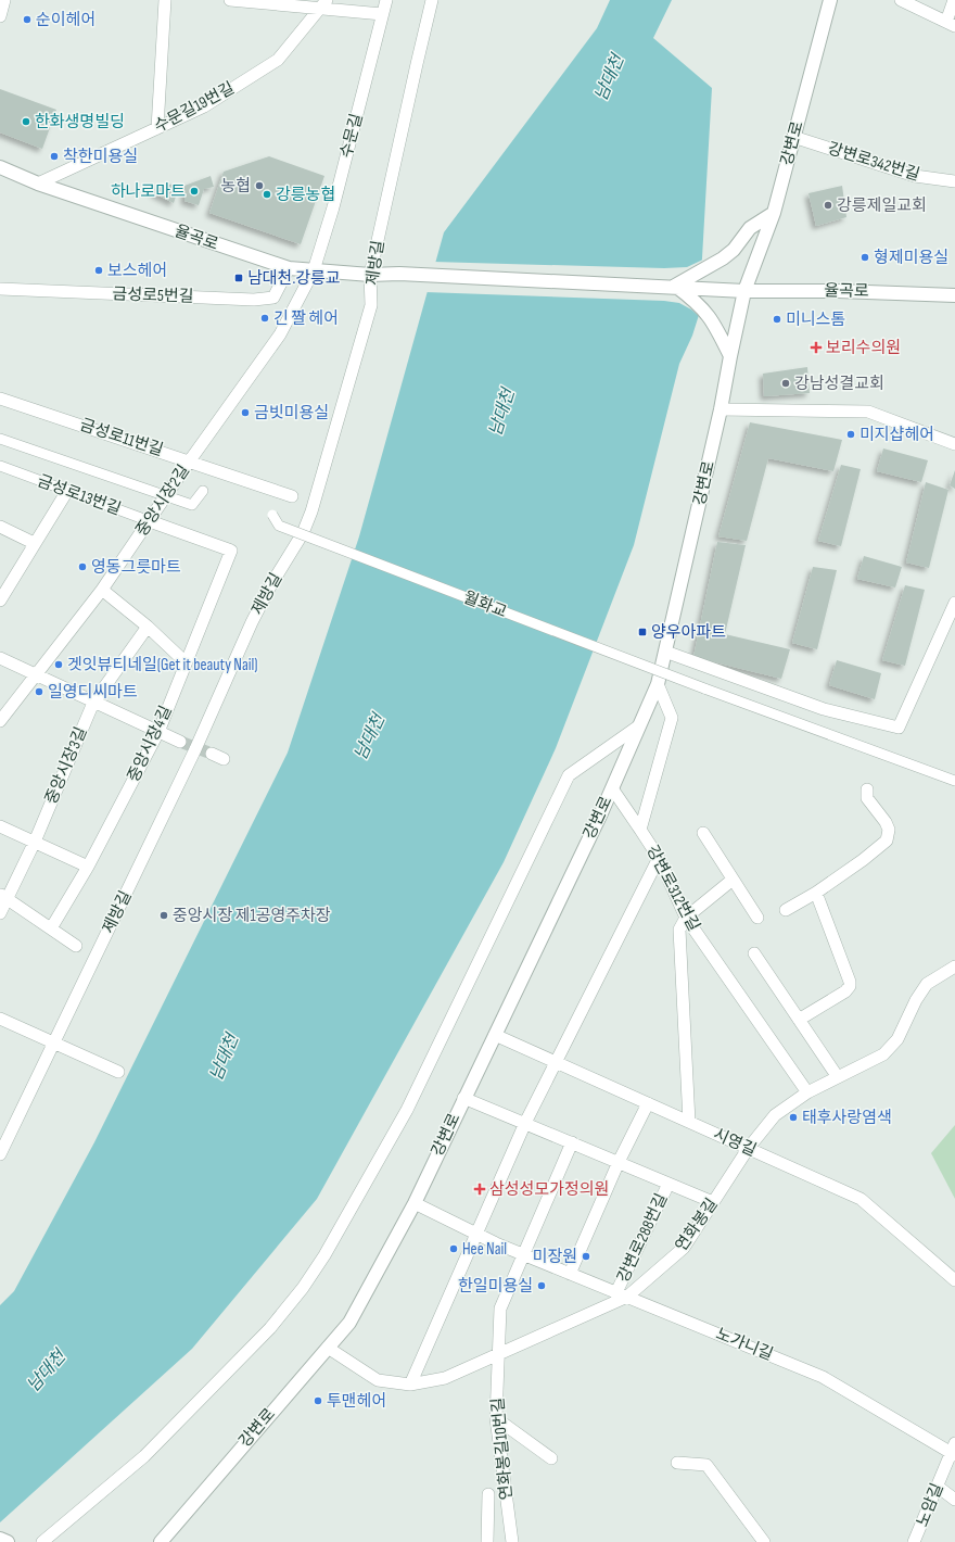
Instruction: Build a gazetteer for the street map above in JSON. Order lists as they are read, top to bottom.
{
  "streets": {
    "street": [
      "수문길19번길",
      "수문길",
      "강변로",
      "강변로342번길",
      "율곡로",
      "제방길",
      "금성로5번길",
      "금성로11번길",
      "금성로13번길",
      "중앙시장2길",
      "월화교",
      "중앙시장4길",
      "중앙시장3길",
      "강변로312번길",
      "시영길",
      "연화봉길",
      "강변로288번길",
      "노가니길",
      "연화봉길10번길",
      "노암길"
    ]
  },
  "crossings": [
    ["수문길19번길", "율곡로"],
    ["수문길", "율곡로"],
    ["수문길", "중앙시장2길"],
    ["강변로", "강변로342번길"],
    ["강변로", "율곡로"],
    ["강변로", "강변로312번길"],
    ["강변로", "시영길"],
    ["강변로", "연화봉길"],
    ["강변로", "강변로288번길"],
    ["강변로", "노가니길"],
    ["율곡로", "제방길"],
    ["율곡로", "금성로5번길"],
    ["율곡로", "중앙시장2길"],
    ["금성로11번길", "중앙시장2길"],
    ["금성로13번길", "중앙시장2길"],
    ["금성로13번길", "중앙시장4길"],
    ["강변로312번길", "연화봉길"],
    ["시영길", "연화봉길"],
    ["연화봉길", "강변로288번길"],
    ["연화봉길", "노가니길"],
    ["연화봉길", "연화봉길10번길"],
    ["강변로288번길", "노가니길"],
    ["노가니길", "노암길"]
  ],
  "water": ["남대천"],
  "places": {
    "other": [
      "순이헤어",
      "한화생명빌딩",
      "착한미용실",
      "농협",
      "하나로마트",
      "강릉농협",
      "강릉제일교회",
      "형제미용실",
      "보스헤어",
      "긴 짤 헤어",
      "미니스톰",
      "강남성결교회",
      "금빗미용실",
      "미지샵헤어",
      "영동그릇마트",
      "겟잇뷰티네일(Get it beauty Nail)",
      "일영디씨마트",
      "중앙시장 제1공영주차장",
      "태후사랑염색",
      "Hee Nail",
      "미장원",
      "한일미용실",
      "투맨헤어"
    ],
    "transit": ["남대천.강릉교", "양우아파트"],
    "health": ["보리수의원", "삼성성모가정의원"]
  }
}
